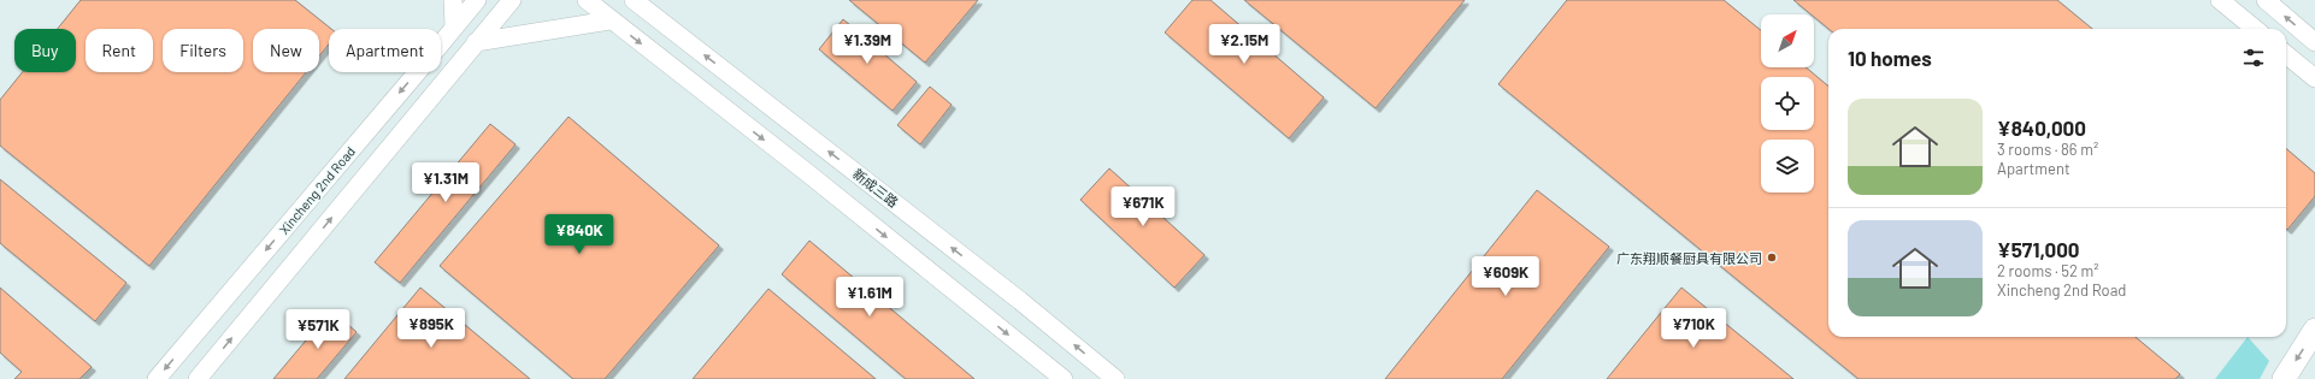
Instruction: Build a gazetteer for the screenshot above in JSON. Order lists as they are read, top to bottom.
{
  "streets": {
    "street": ["新成三路", "Xincheng 2nd Road"]
  },
  "places": ["广东翔顺餐厨具有限公司"],
  "north": "top right",
  "page": {
    "price": [
      "¥1.39M",
      "¥2.15M",
      "¥1.31M",
      "¥671K",
      "¥840K",
      "¥609K",
      "¥1.61M",
      "¥895K",
      "¥710K",
      "¥571K"
    ],
    "chip": [
      "Buy",
      "Rent",
      "Filters",
      "New",
      "Apartment"
    ],
    "heading": "10 homes",
    "list": [
      {
        "name": "¥840,000",
        "note": "3 rooms · 86 m² · Apartment"
      },
      {
        "name": "¥571,000",
        "note": "2 rooms · 52 m² · Xincheng 2nd Road"
      }
    ]
  }
}
